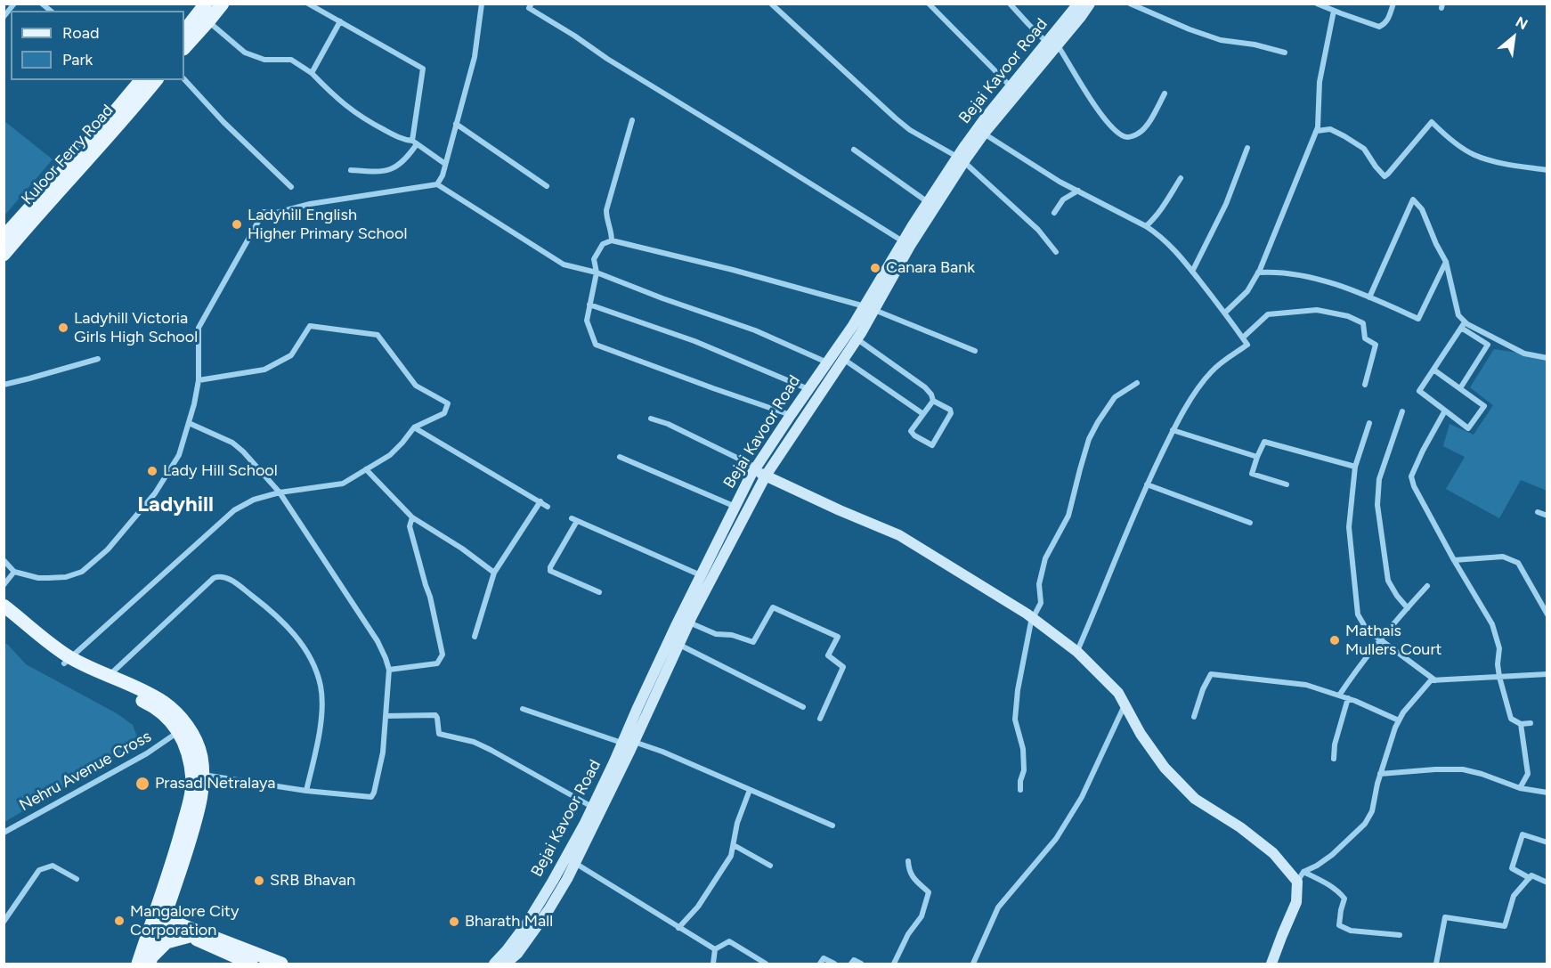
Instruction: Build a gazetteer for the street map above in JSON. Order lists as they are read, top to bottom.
{
  "streets": {
    "main road": ["Bejai Kavoor Road", "Kuloor Ferry Road"],
    "street": ["Nehru Avenue Cross"]
  },
  "districts": ["Ladyhill"],
  "places": [
    "Ladyhill English Higher Primary School",
    "Canara Bank",
    "Ladyhill Victoria Girls High School",
    "Lady Hill School",
    "Mathais Mullers Court",
    "Prasad Netralaya",
    "SRB Bhavan",
    "Mangalore City Corporation",
    "Bharath Mall"
  ],
  "legend": ["Road", "Park"],
  "north": "top right"
}
